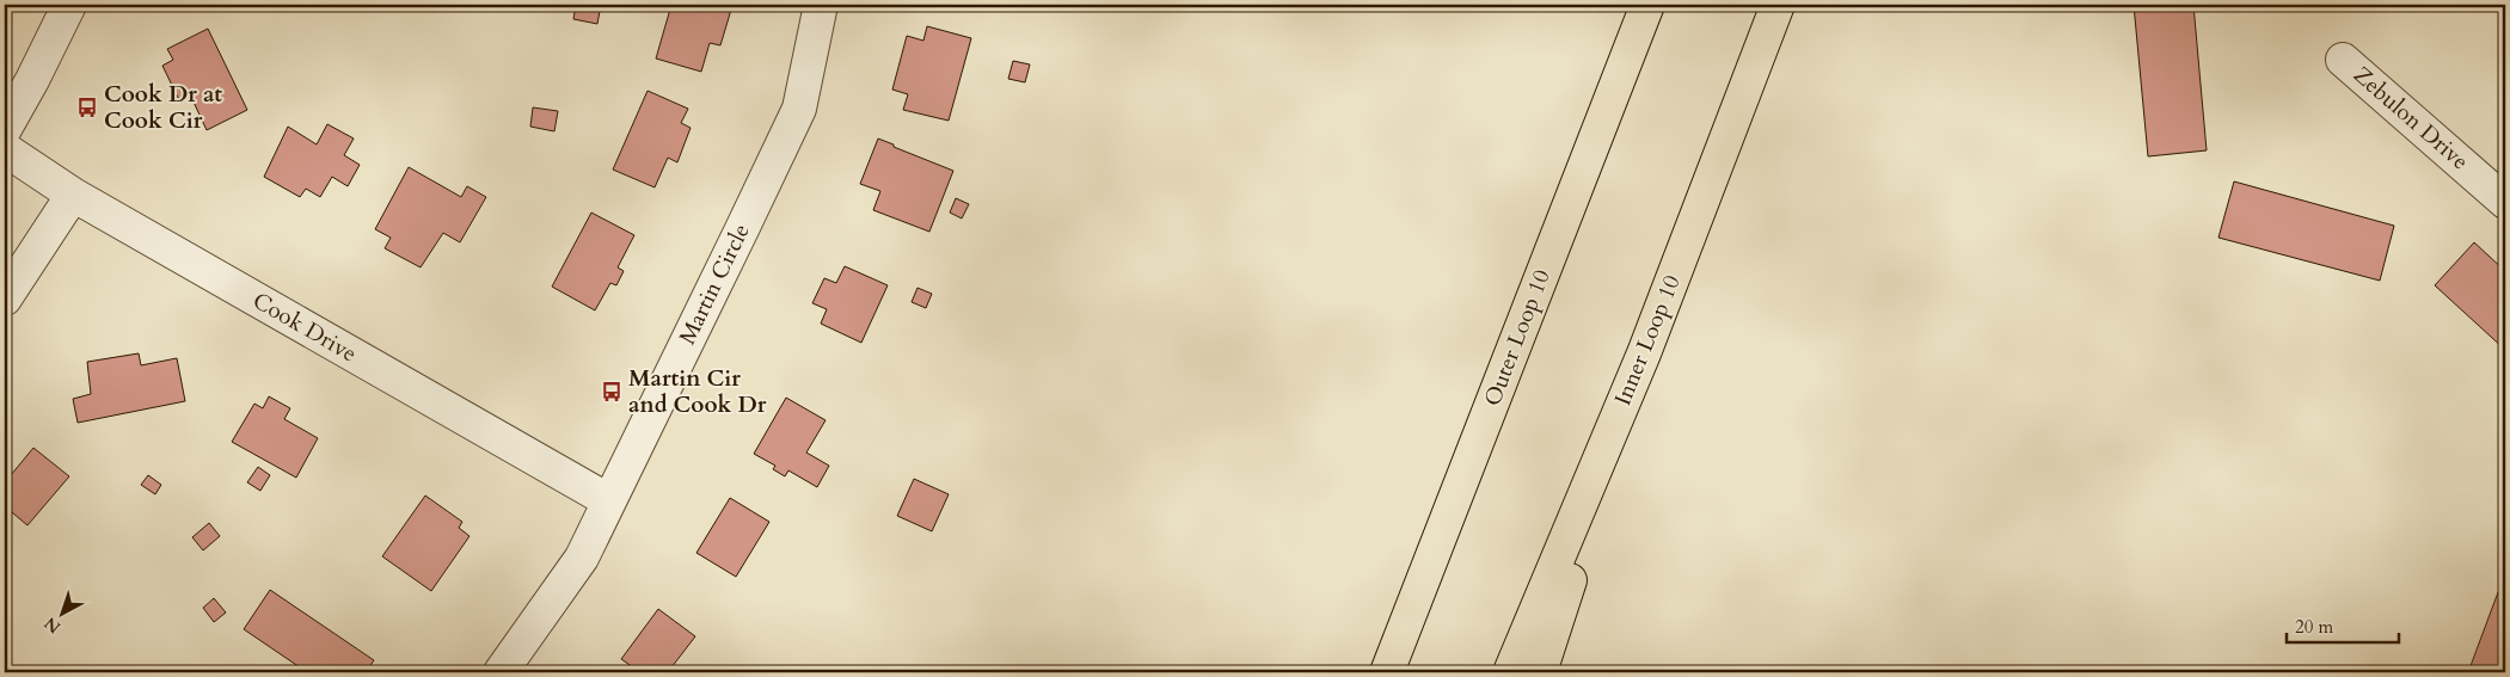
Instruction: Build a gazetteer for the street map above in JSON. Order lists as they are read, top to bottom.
{
  "streets": {
    "highway": ["Outer Loop 10", "Inner Loop 10"],
    "street": ["Zebulon Drive", "Martin Circle", "Cook Drive"]
  },
  "crossings": [
    ["Martin Circle", "Cook Drive"]
  ],
  "places": {
    "bus stop": ["Cook Dr at Cook Cir", "Martin Cir and Cook Dr"]
  },
  "scale_bar": "20 m",
  "north": "bottom left"
}
